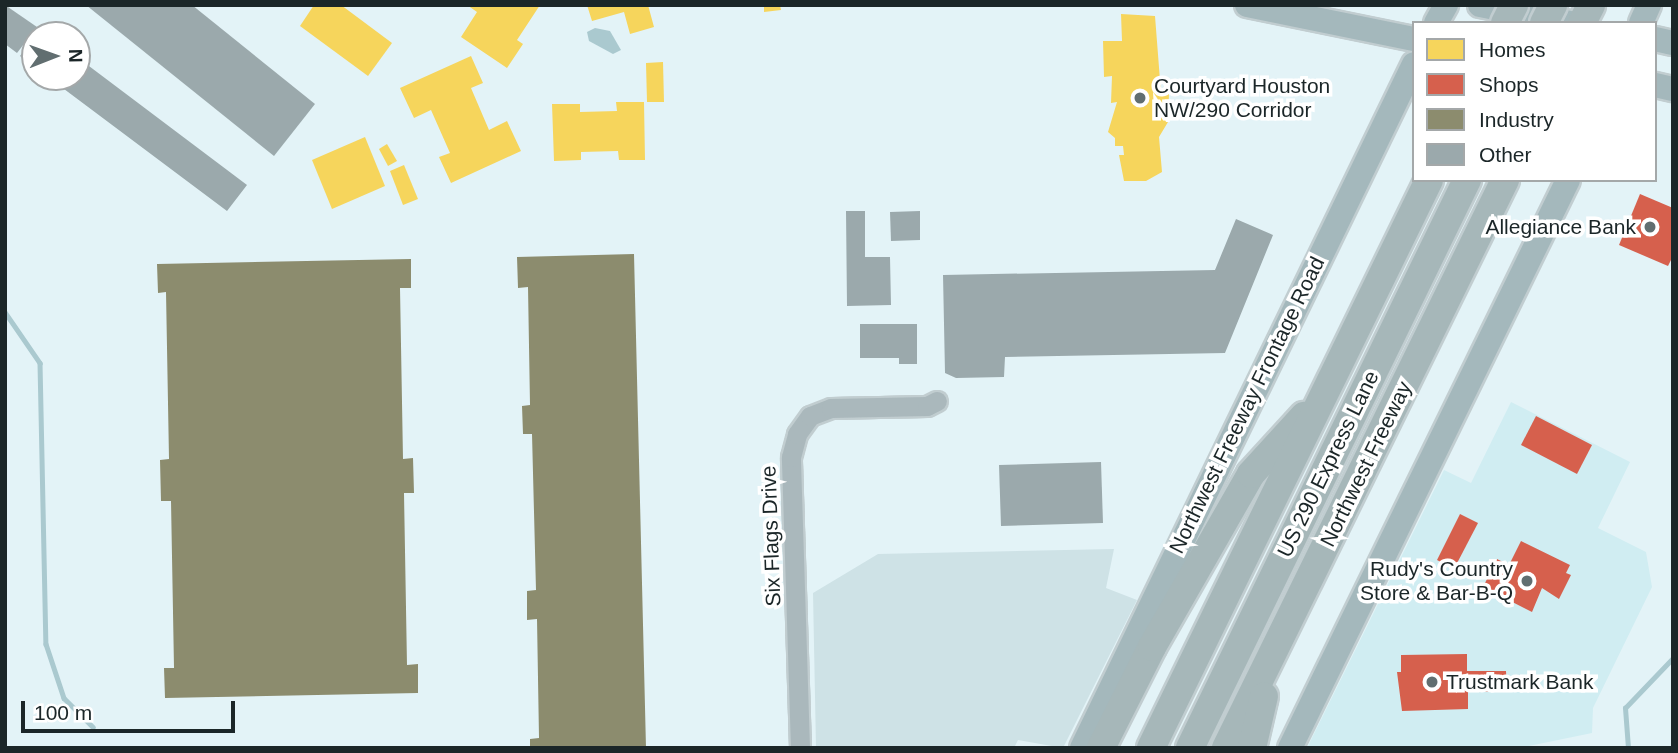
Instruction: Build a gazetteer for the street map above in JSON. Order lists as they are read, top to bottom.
{
  "streets": {
    "highway": ["US 290 Express Lane", "Northwest Freeway"],
    "main road": ["Northwest Freeway Frontage Road"],
    "street": ["Six Flags Drive"]
  },
  "places": [
    "Courtyard Houston NW/290 Corridor",
    "Allegiance Bank",
    "Rudy's Country Store & Bar-B-Q",
    "Trustmark Bank"
  ],
  "legend": [
    "Homes",
    "Shops",
    "Industry",
    "Other"
  ],
  "scale_bar": "100 m",
  "north": "right"
}
